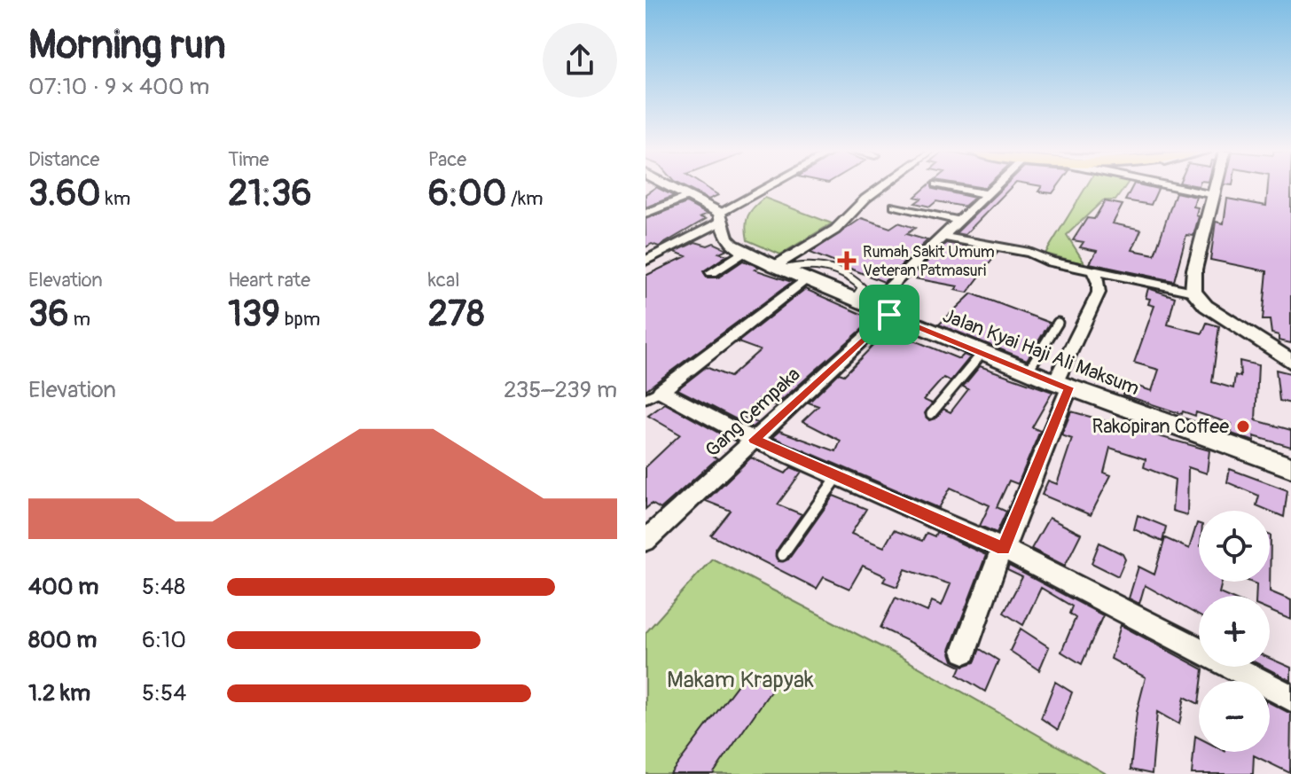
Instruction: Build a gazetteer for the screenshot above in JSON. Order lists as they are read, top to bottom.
{
  "streets": {
    "street": ["Jalan Kyai Haji Ali Maksum", "Gang Cempaka"]
  },
  "crossings": [
    ["Jalan Kyai Haji Ali Maksum", "Gang Cempaka"]
  ],
  "parks": ["Makam Krapyak"],
  "places": {
    "health": ["Rumah Sakit Umum Veteran Patmasuri"],
    "other": ["Rakopiran Coffee"]
  },
  "page": {
    "heading": ["Morning run", "07:10 · 9 × 400 m"],
    "stats": [
      ["Distance", "3.60 km"],
      ["Time", "21:36"],
      ["Pace", "6:00 /km"],
      ["Elevation", "36 m"],
      ["Heart rate", "139 bpm"],
      ["kcal", "278"]
    ],
    "chart": ["Elevation", "235–239 m"],
    "map_buttons": ["+", "−"],
    "list": [
      {
        "name": "400 m",
        "note": "5:48"
      },
      {
        "name": "800 m",
        "note": "6:10"
      },
      {
        "name": "1.2 km",
        "note": "5:54"
      }
    ]
  }
}
